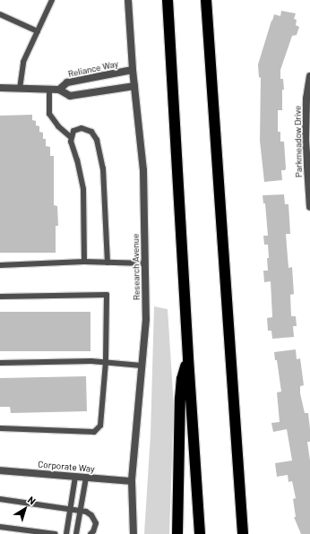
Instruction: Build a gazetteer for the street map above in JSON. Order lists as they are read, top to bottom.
{
  "streets": {
    "street": [
      "Reliance Way",
      "Parkmeadow Drive",
      "Research Avenue",
      "Corporate Way"
    ]
  },
  "crossings": [
    ["Reliance Way", "Research Avenue"],
    ["Research Avenue", "Corporate Way"]
  ],
  "north": "top right"
}
